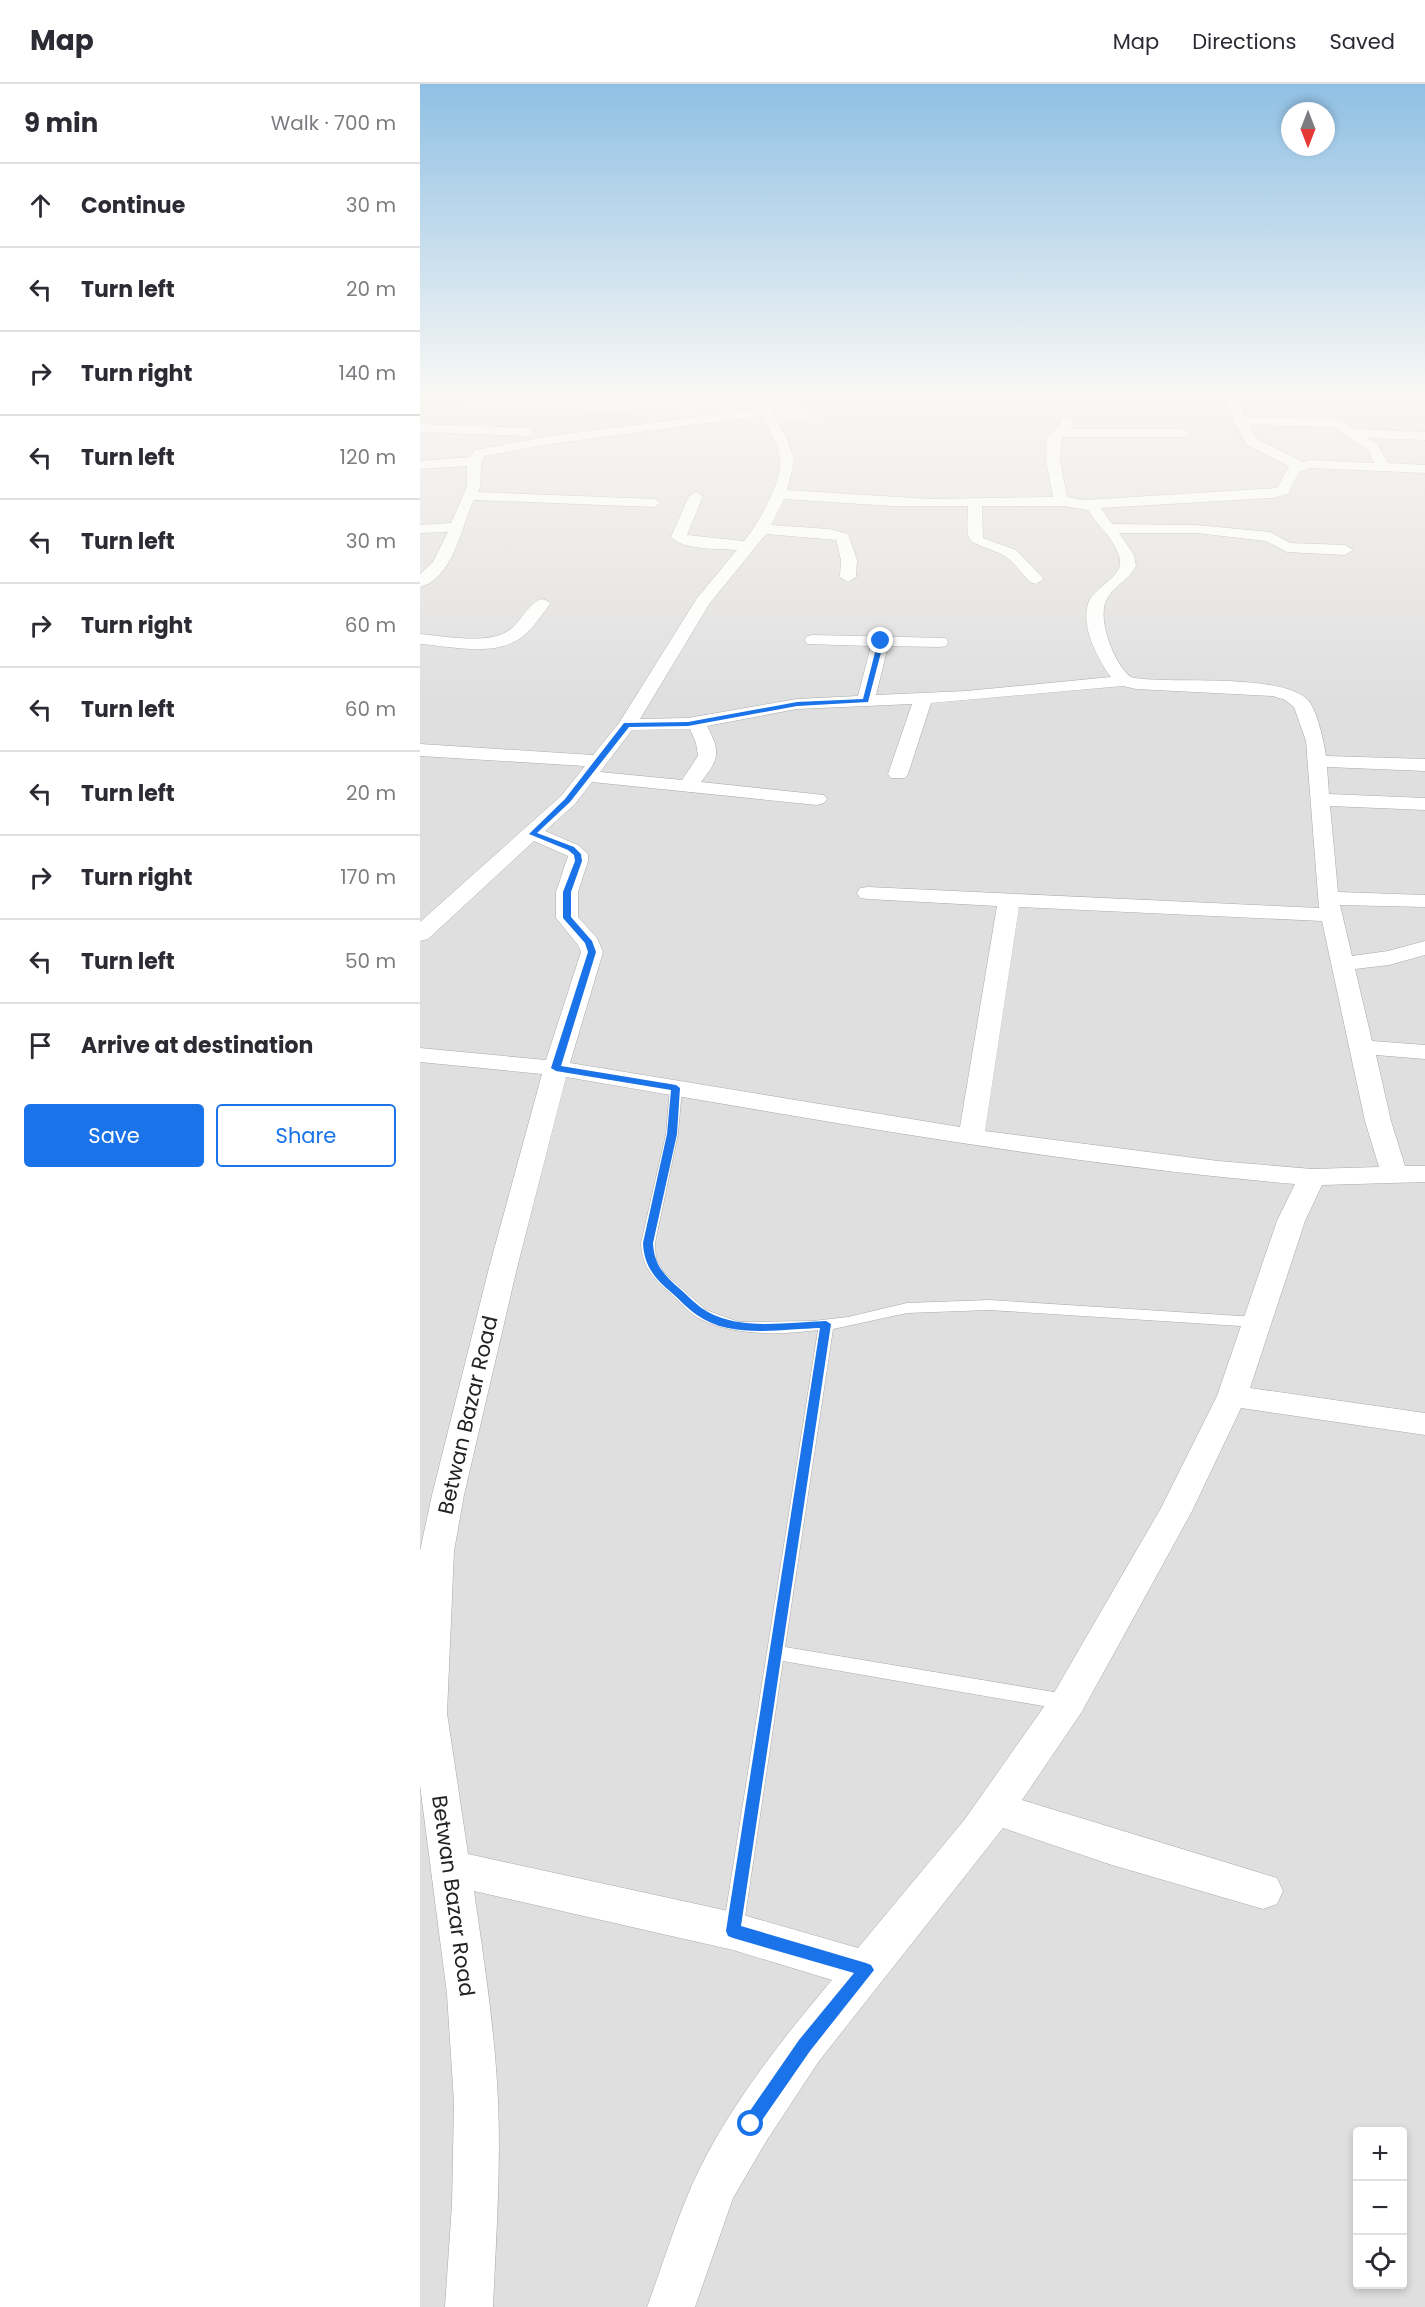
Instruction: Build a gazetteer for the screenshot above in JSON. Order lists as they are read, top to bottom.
{
  "streets": {
    "street": ["Betwan Bazar Road"]
  },
  "north": "bottom",
  "page": {
    "header": "Map",
    "nav": ["Map", "Directions", "Saved"],
    "heading": ["9 min", "Walk · 700 m"],
    "list": [
      ["Continue", "30 m"],
      ["Turn left", "20 m"],
      ["Turn right", "140 m"],
      ["Turn left", "120 m"],
      ["Turn left", "30 m"],
      ["Turn right", "60 m"],
      ["Turn left", "60 m"],
      ["Turn left", "20 m"],
      ["Turn right", "170 m"],
      ["Turn left", "50 m"],
      "Arrive at destination"
    ],
    "buttons": ["Save", "Share"],
    "map_buttons": ["+", "−"]
  }
}
